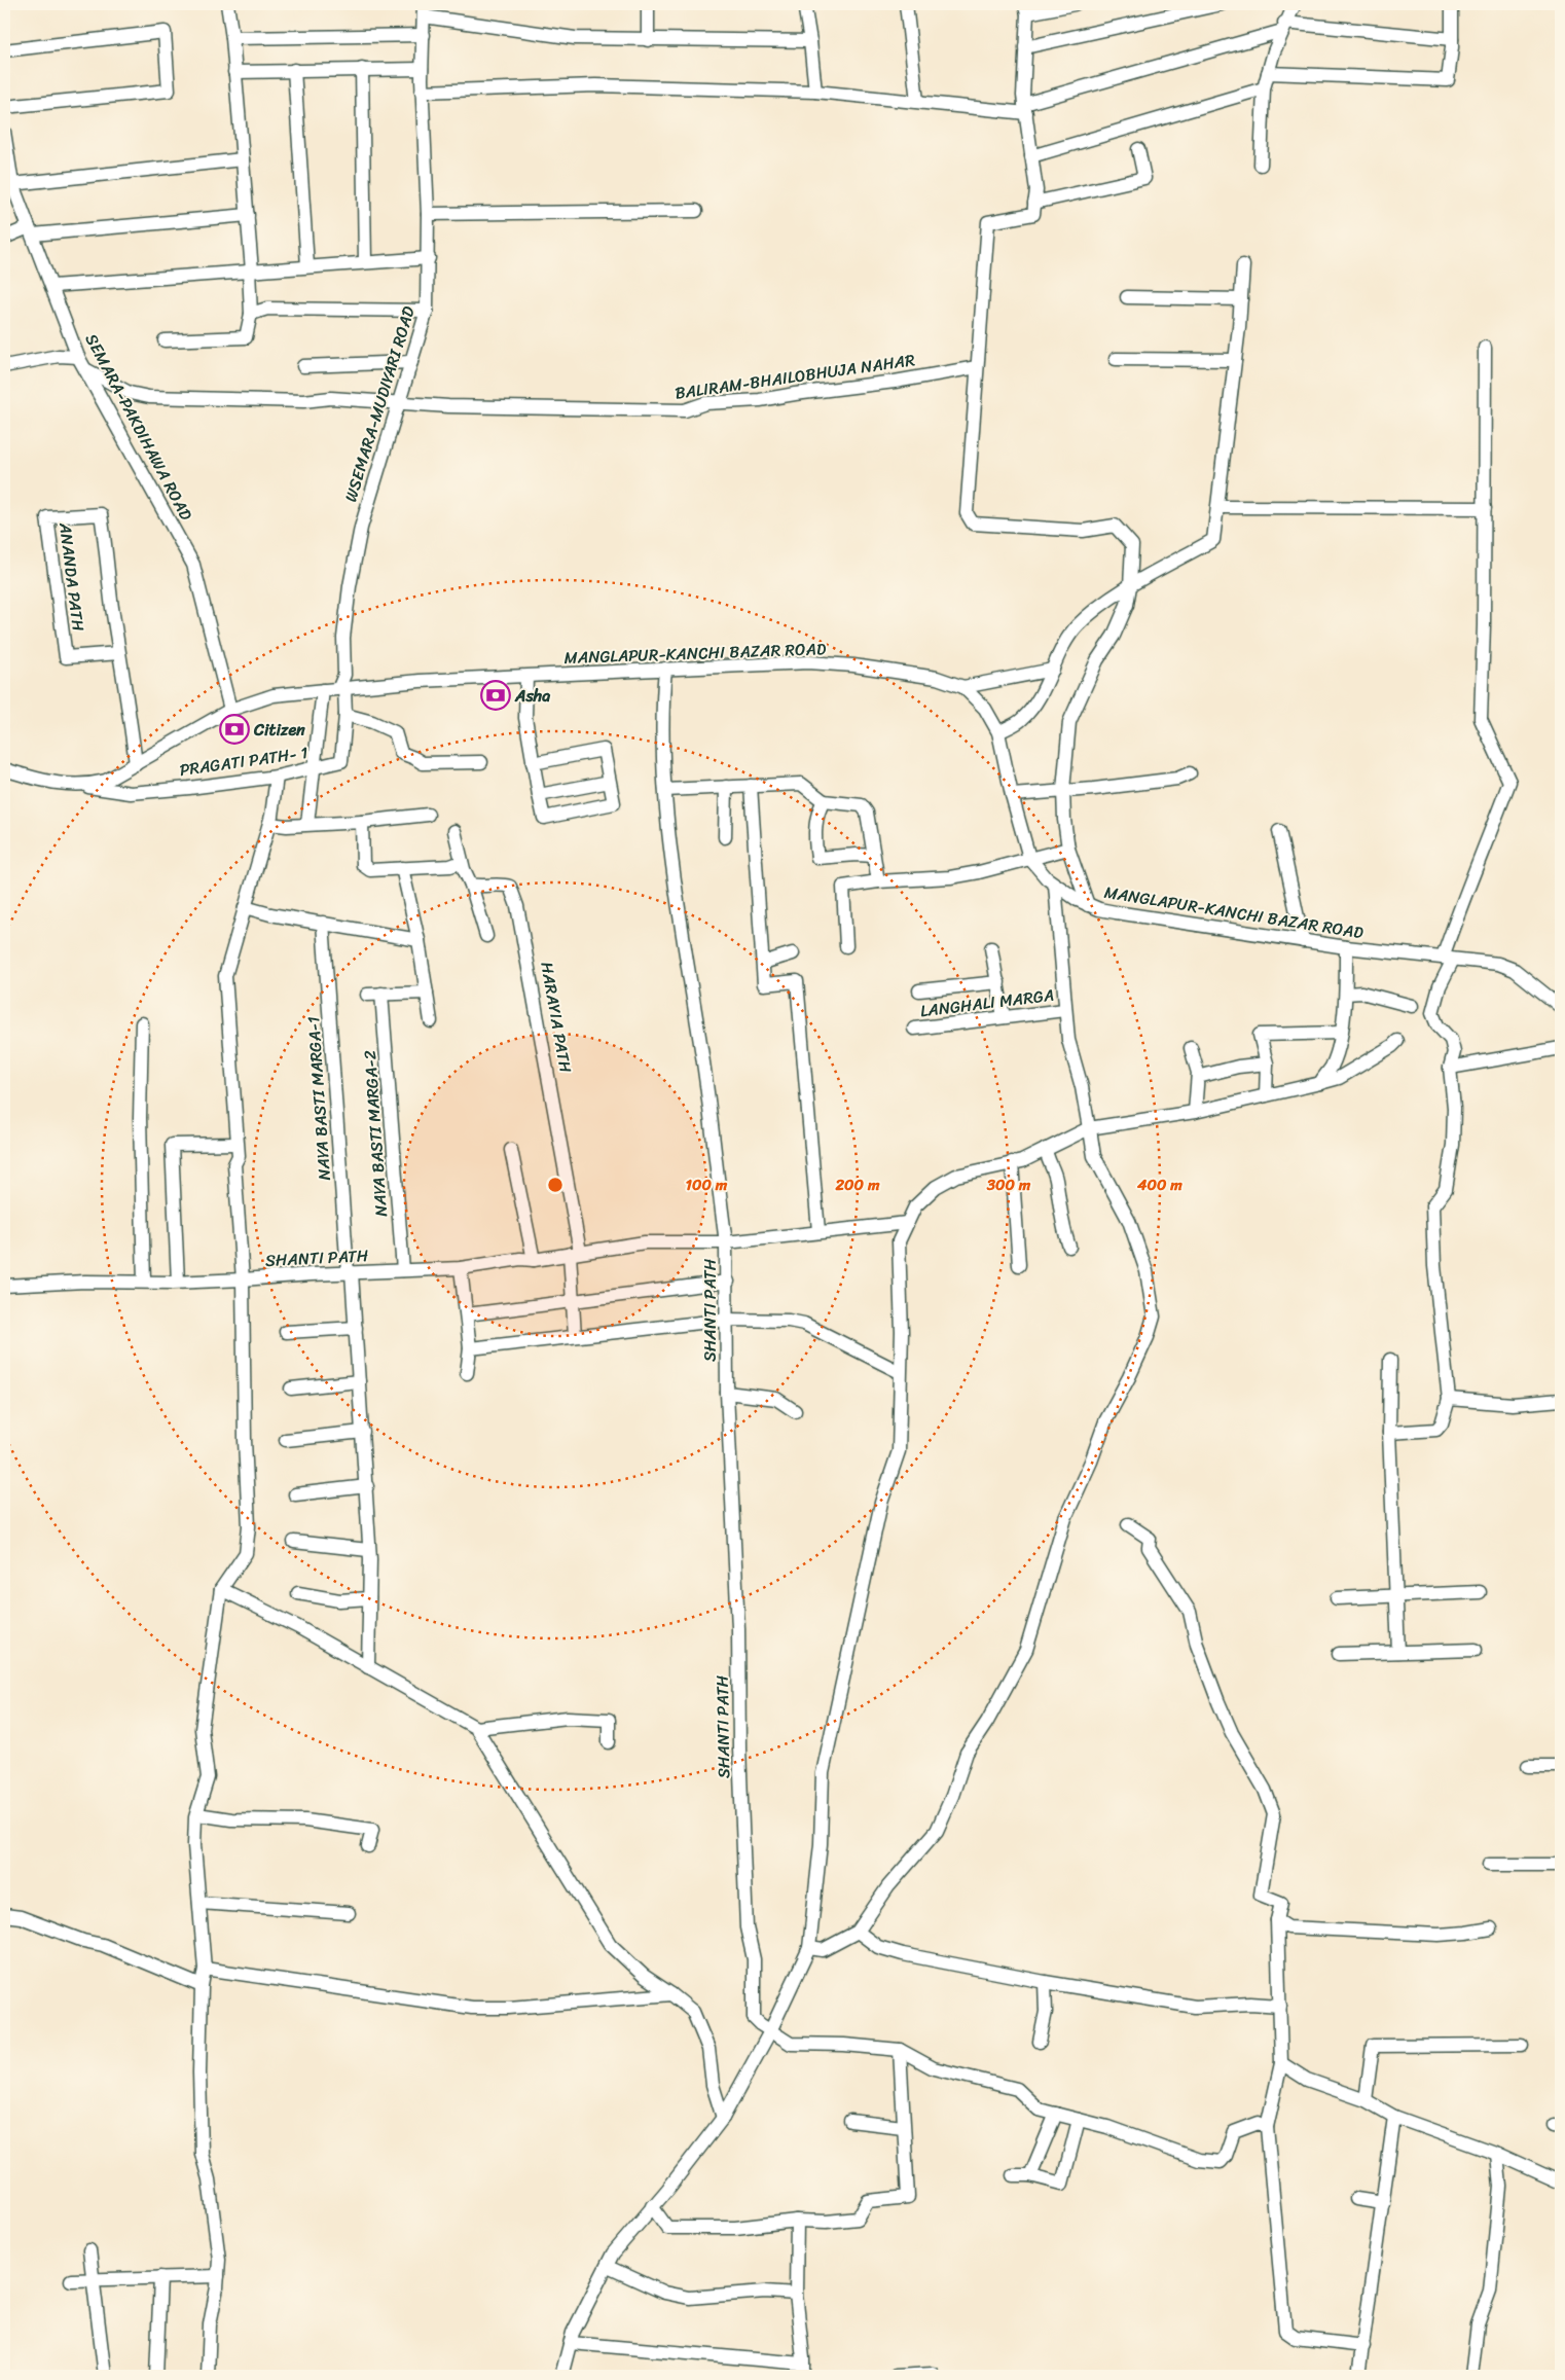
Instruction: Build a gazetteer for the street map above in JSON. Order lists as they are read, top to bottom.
{
  "streets": {
    "street": [
      "BALIRAM-BHAILOBHUJA NAHAR",
      "WSEMARA-MUDIYARI ROAD",
      "SEMARA-PAKDIHAWA ROAD",
      "ANANDA PATH",
      "MANGLAPUR-KANCHI BAZAR ROAD",
      "PRAGATI PATH- 1",
      "LANGHALI MARGA",
      "HARAYIA PATH",
      "NAYA BASTI MARGA-1",
      "NAYA BASTI MARGA-2",
      "SHANTI PATH"
    ]
  },
  "crossings": [
    ["BALIRAM-BHAILOBHUJA NAHAR", "WSEMARA-MUDIYARI ROAD"],
    ["BALIRAM-BHAILOBHUJA NAHAR", "SEMARA-PAKDIHAWA ROAD"],
    ["WSEMARA-MUDIYARI ROAD", "MANGLAPUR-KANCHI BAZAR ROAD"],
    ["WSEMARA-MUDIYARI ROAD", "PRAGATI PATH- 1"],
    ["SEMARA-PAKDIHAWA ROAD", "MANGLAPUR-KANCHI BAZAR ROAD"],
    ["ANANDA PATH", "MANGLAPUR-KANCHI BAZAR ROAD"],
    ["MANGLAPUR-KANCHI BAZAR ROAD", "PRAGATI PATH- 1"],
    ["HARAYIA PATH", "SHANTI PATH"],
    ["NAYA BASTI MARGA-1", "SHANTI PATH"],
    ["NAYA BASTI MARGA-2", "SHANTI PATH"]
  ],
  "places": {
    "bank": ["Asha", "Citizen"]
  },
  "rings": [
    "100 m",
    "200 m",
    "300 m",
    "400 m"
  ]
}
